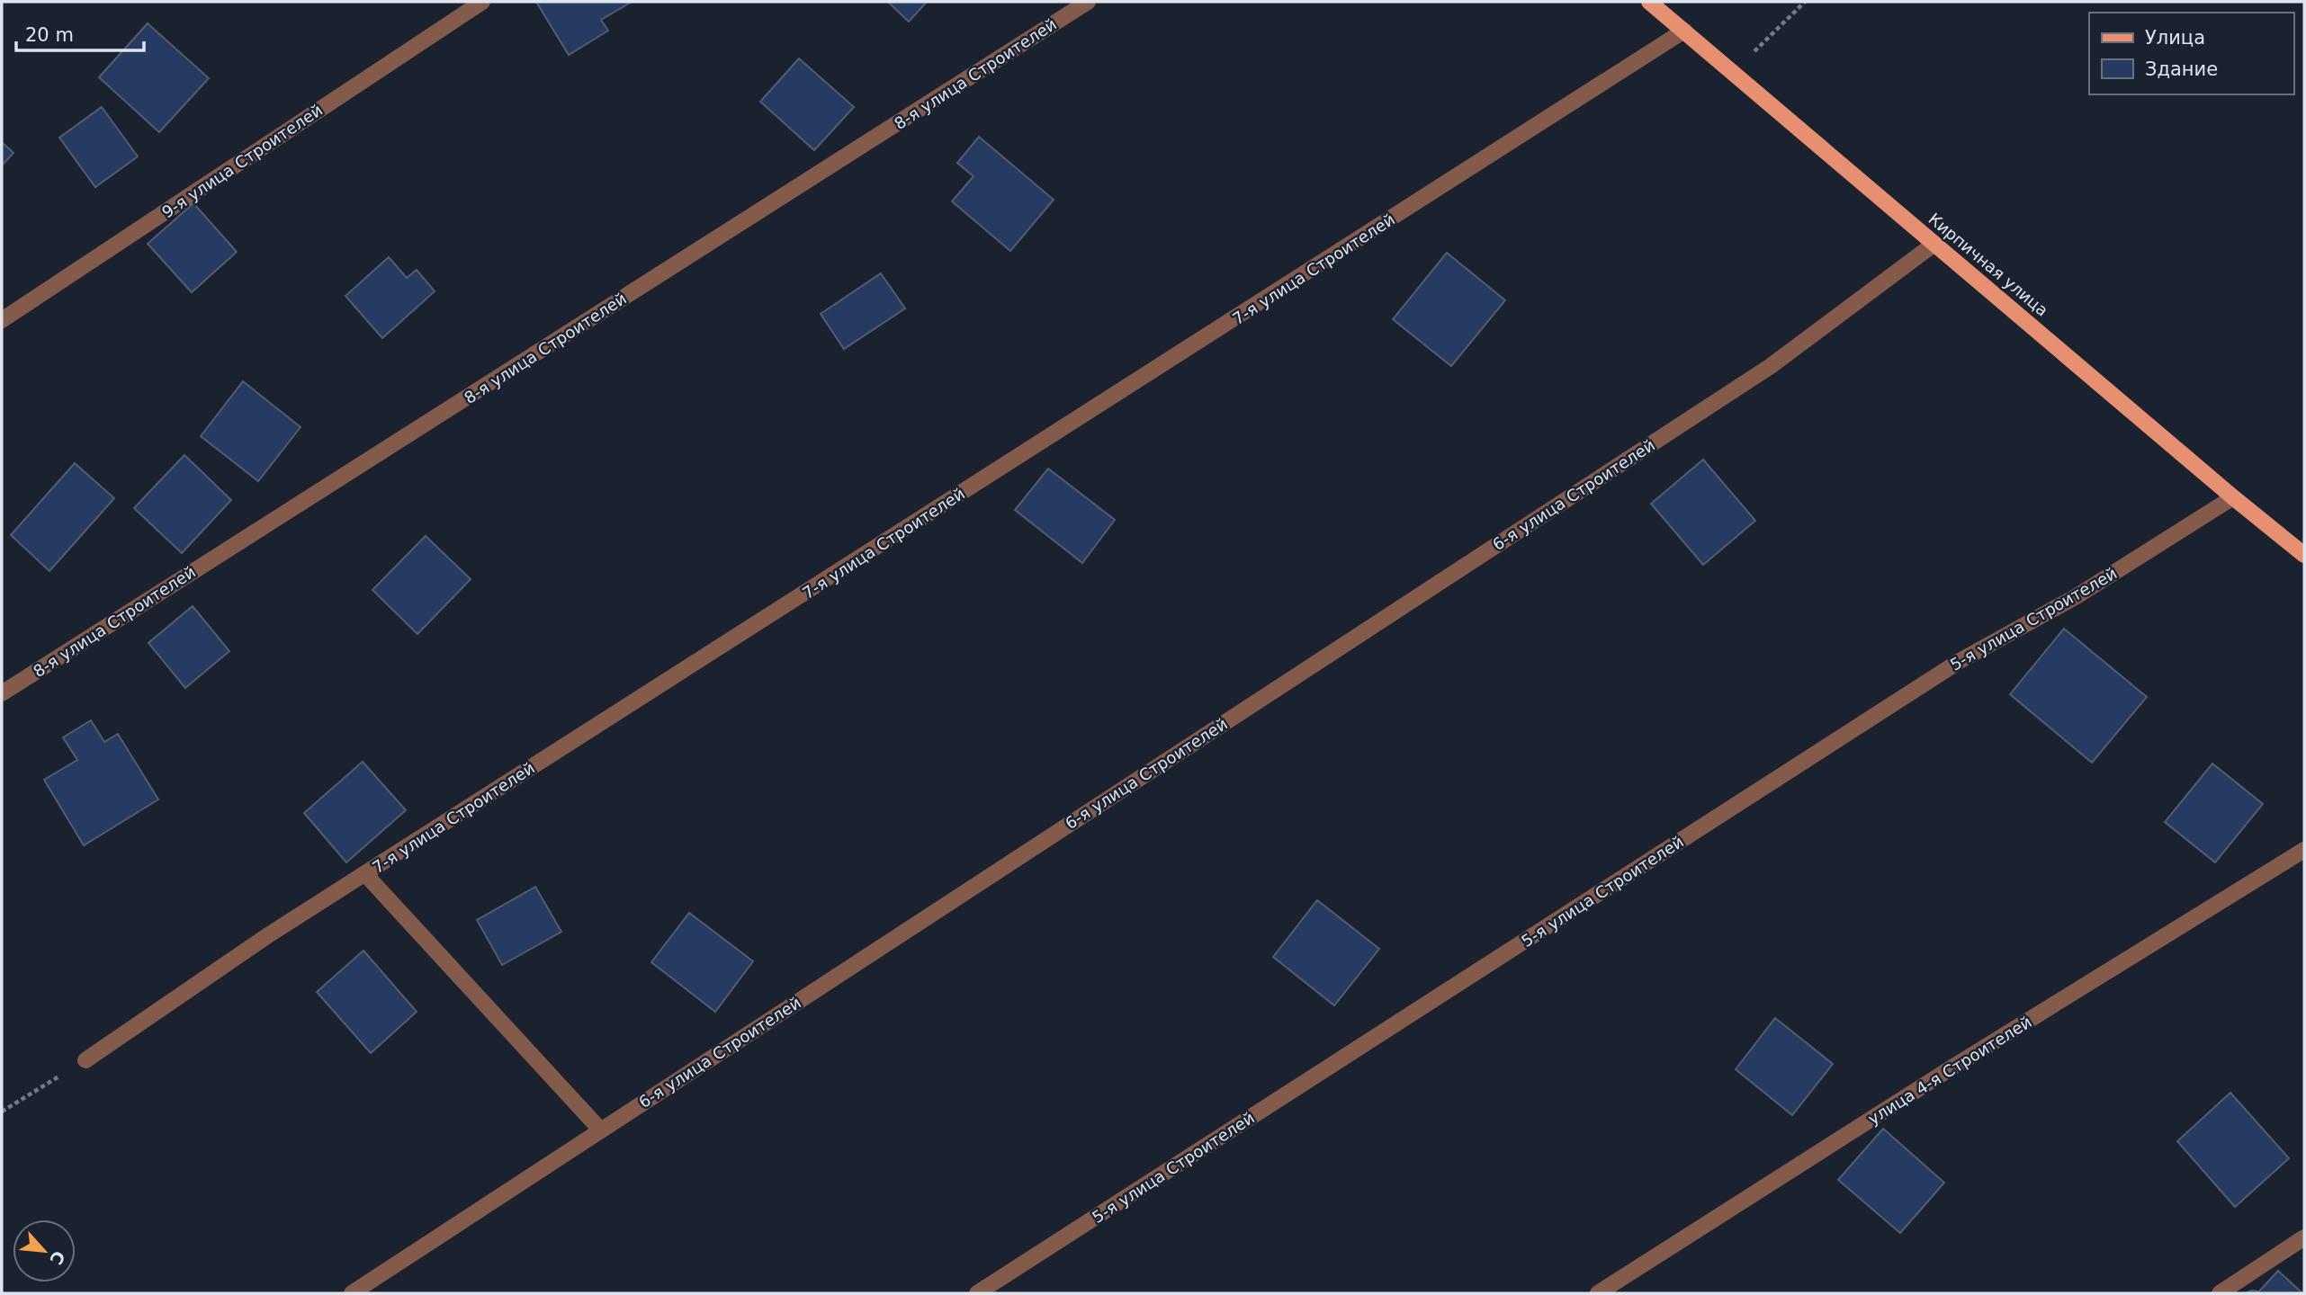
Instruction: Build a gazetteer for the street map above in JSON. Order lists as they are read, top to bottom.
{
  "streets": {
    "main road": ["Кирпичная улица"],
    "street": [
      "8-я улица Строителей",
      "9-я улица Строителей",
      "7-я улица Строителей",
      "6-я улица Строителей",
      "5-я улица Строителей",
      "улица 4-я Строителей"
    ]
  },
  "crossings": [
    ["Кирпичная улица", "7-я улица Строителей"],
    ["Кирпичная улица", "6-я улица Строителей"],
    ["Кирпичная улица", "5-я улица Строителей"]
  ],
  "legend": ["Улица", "Здание"],
  "scale_bar": "20 m",
  "north": "bottom right"
}
